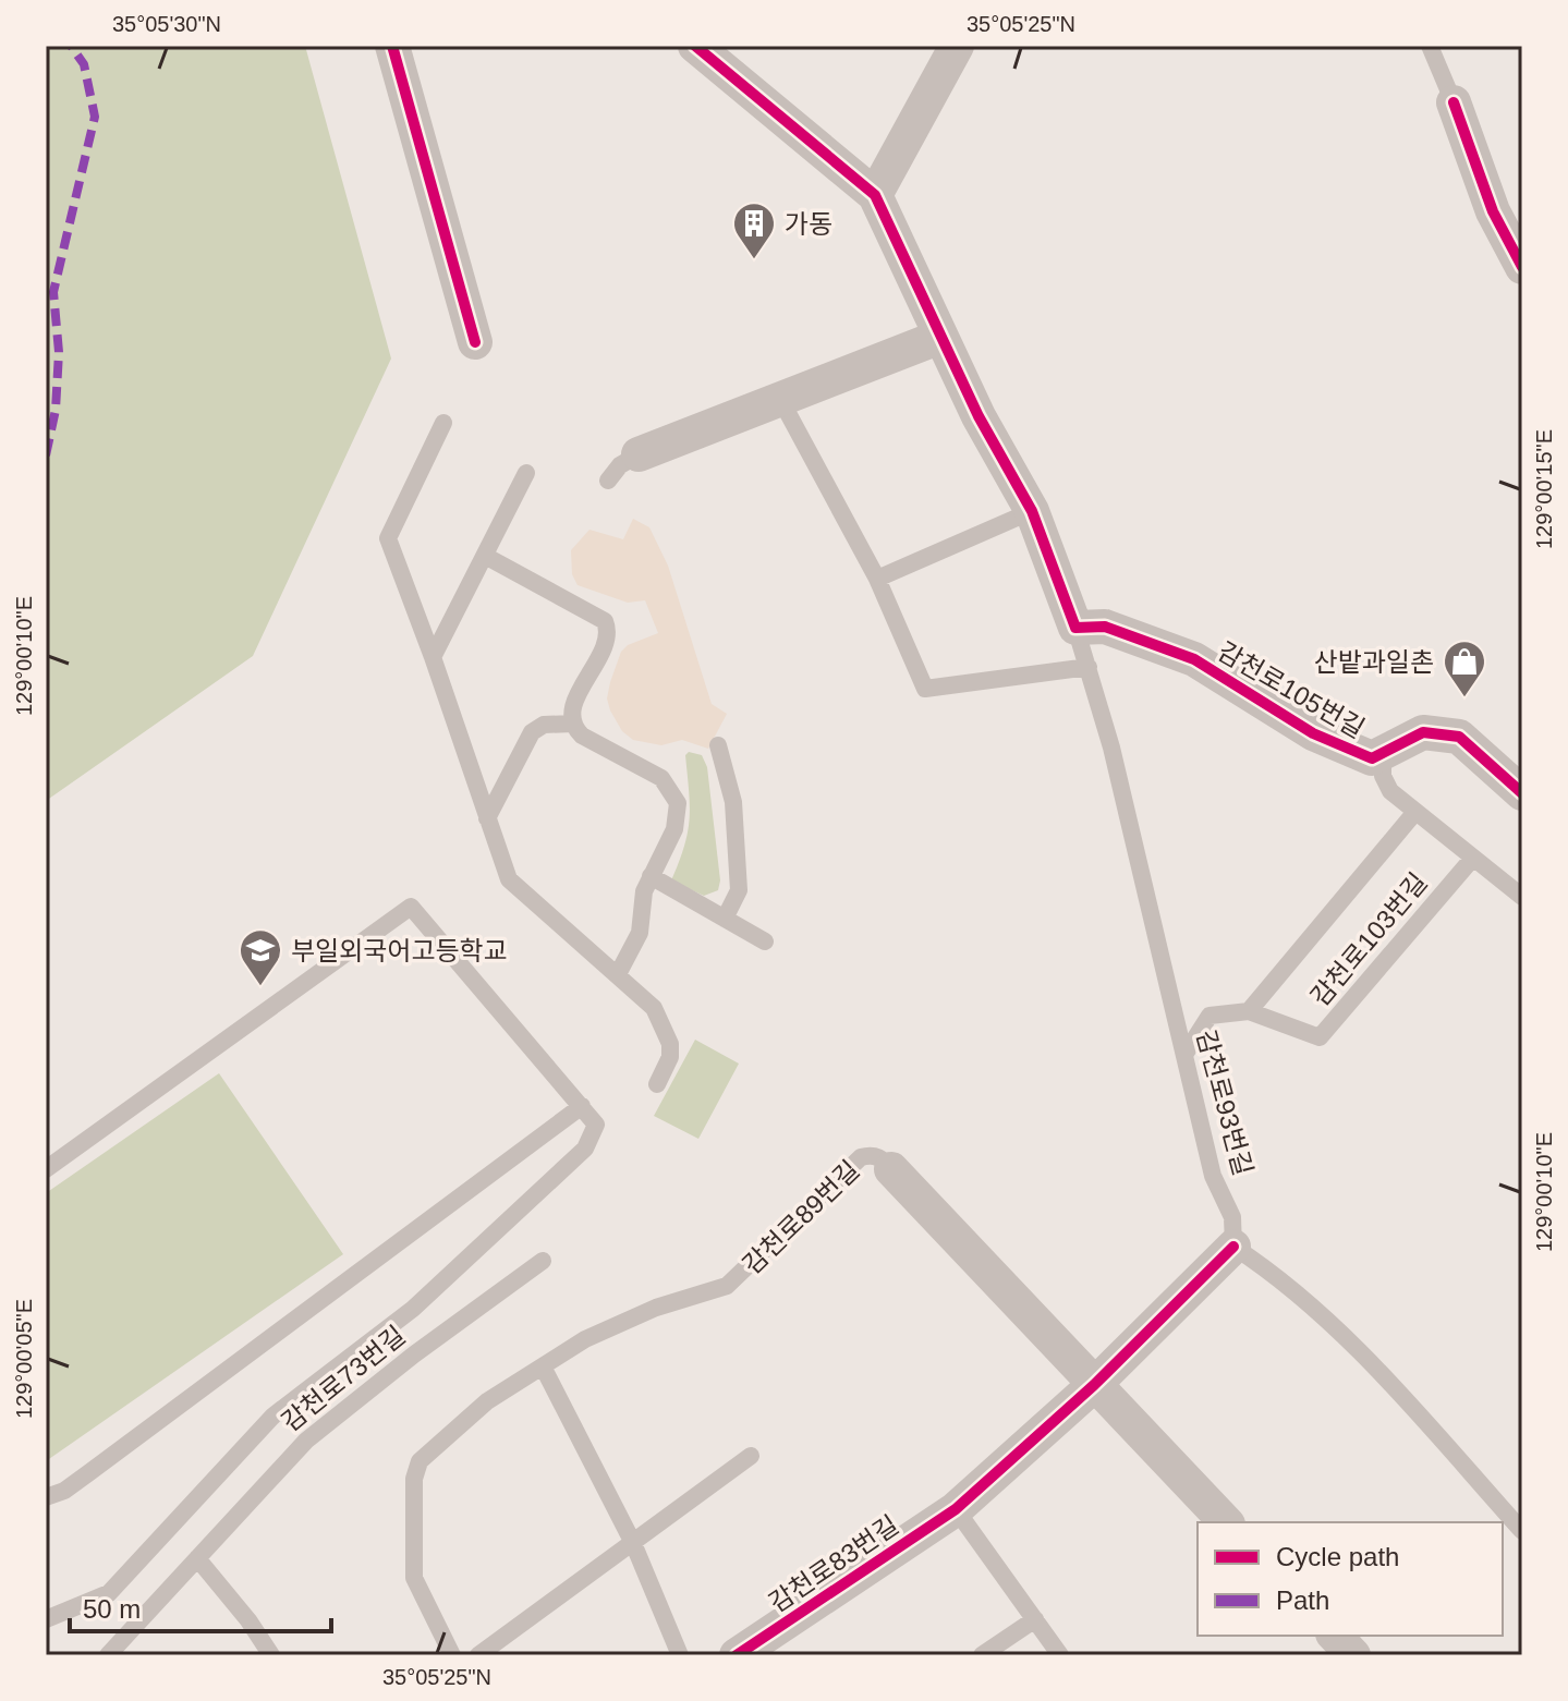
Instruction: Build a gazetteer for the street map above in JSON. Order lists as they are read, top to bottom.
{
  "streets": {
    "street": ["감천로105번길", "감천로89번길", "감천로83번길"],
    "lane": ["감천로103번길", "감천로93번길", "감천로73번길"]
  },
  "crossings": [
    ["감천로105번길", "감천로93번길"],
    ["감천로93번길", "감천로83번길"],
    ["감천로89번길", "감천로83번길"]
  ],
  "places": {
    "building": ["가동"],
    "shop": ["산밭과일촌"],
    "school or university": ["부일외국어고등학교"]
  },
  "legend": ["Cycle path", "Path"],
  "scale_bar": "50 m",
  "coordinates": [
    "35°05'30\"N",
    "35°05'25\"N",
    "129°00'15\"E",
    "129°00'10\"E",
    "129°00'05\"E"
  ]
}
